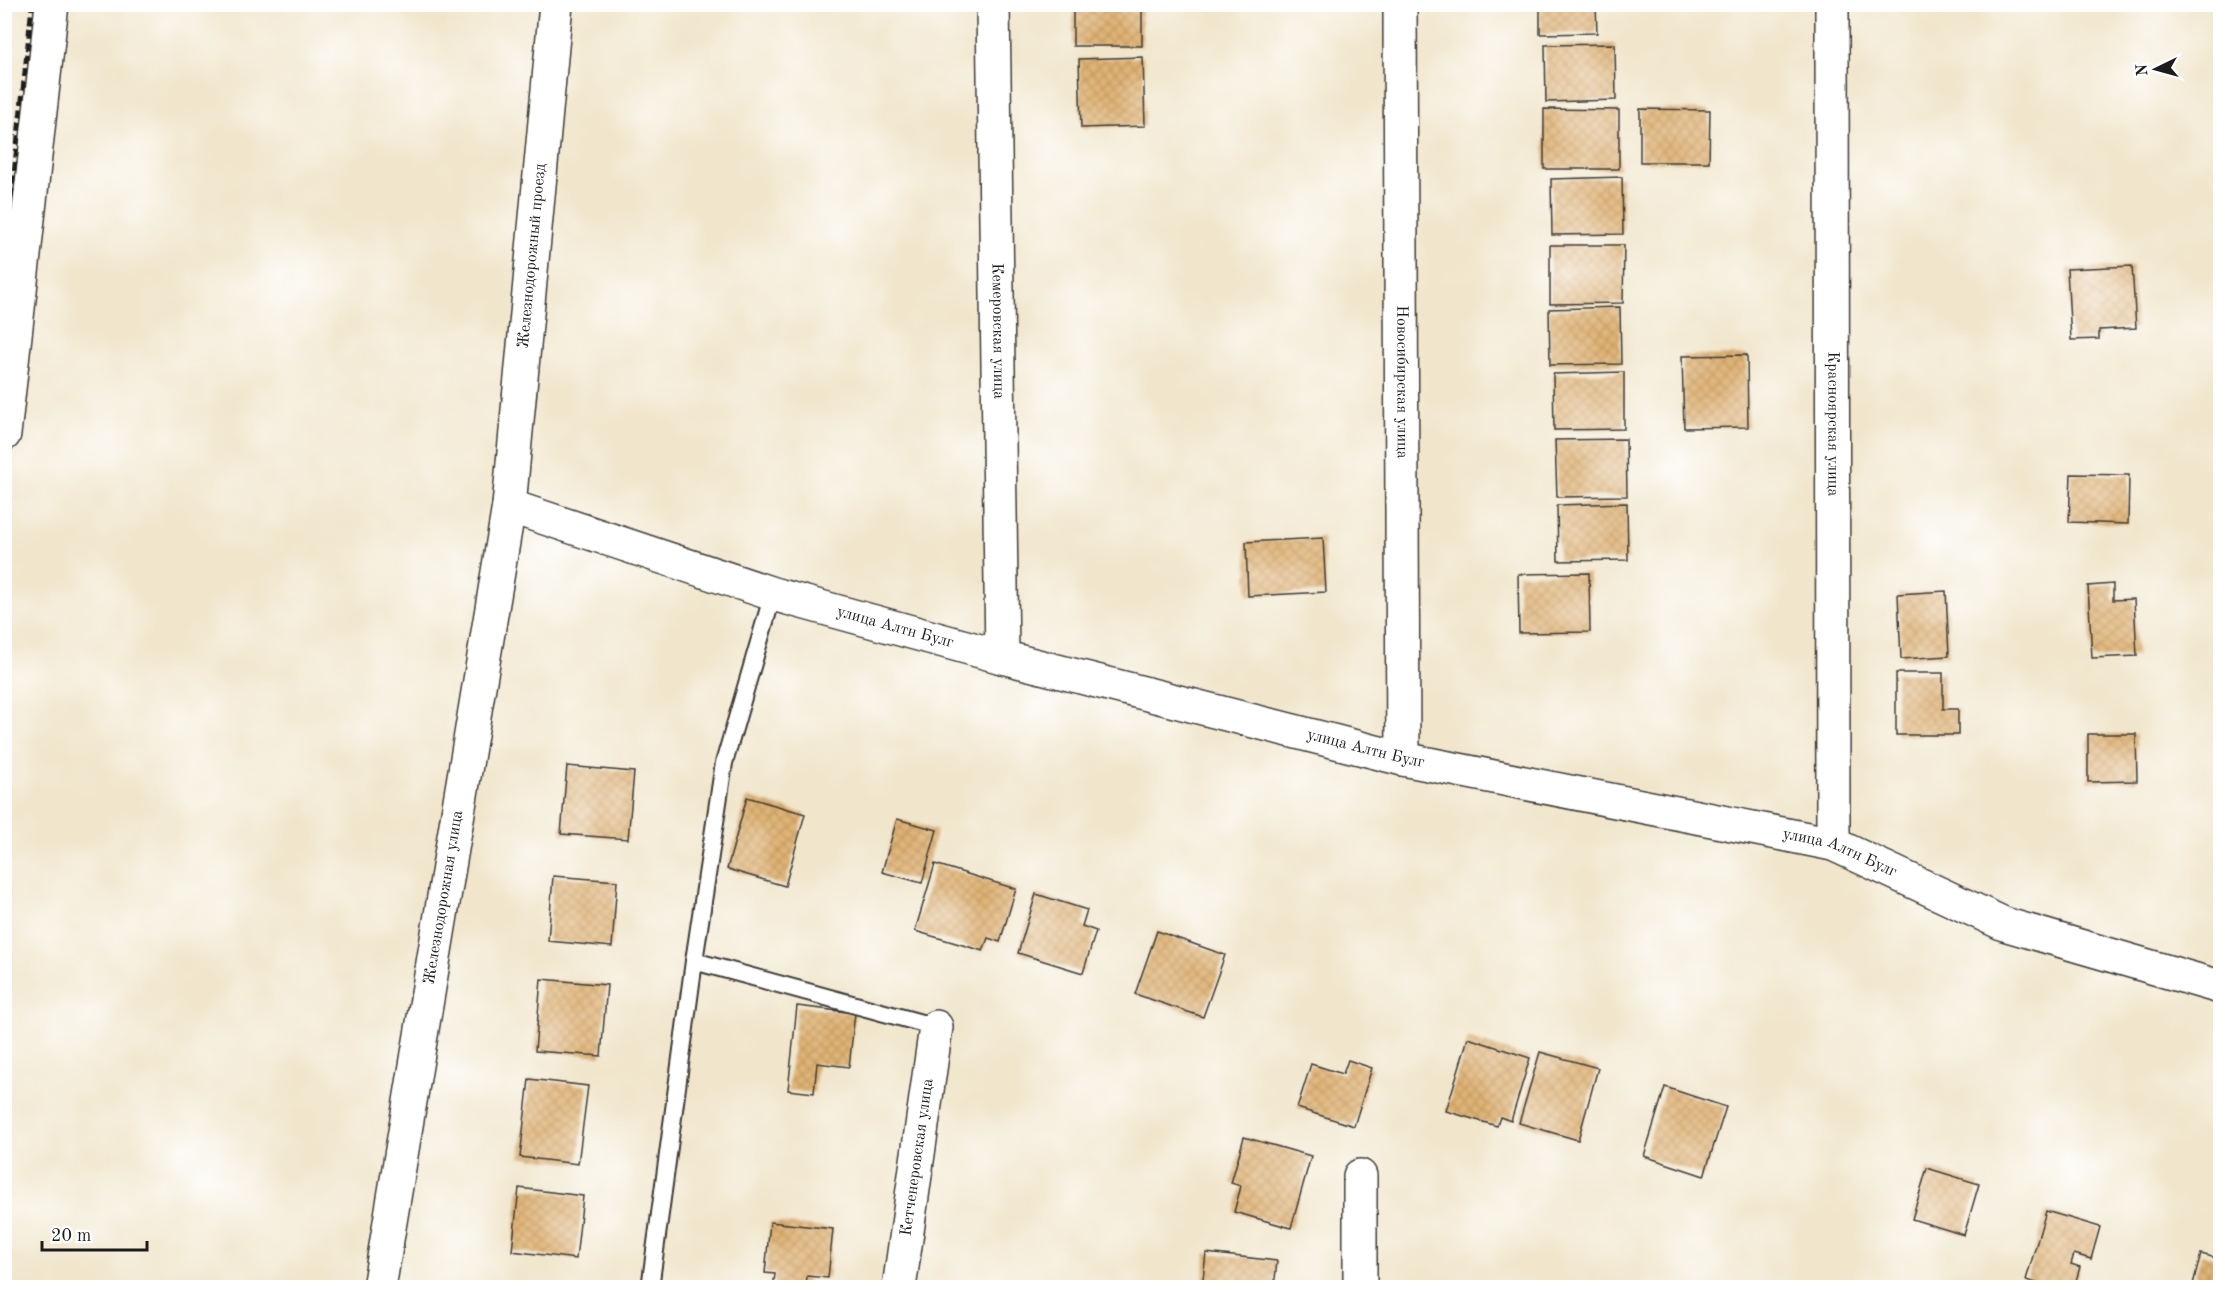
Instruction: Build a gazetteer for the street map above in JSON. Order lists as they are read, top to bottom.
{
  "streets": {
    "street": [
      "Железнодорожный проезд",
      "Кемеровская улица",
      "Новосибирская улица",
      "Красноярская улица",
      "улица Алтн Булг",
      "Железнодорожная улица",
      "Кетченеровская улица"
    ]
  },
  "crossings": [
    ["Железнодорожный проезд", "улица Алтн Булг"],
    ["Железнодорожный проезд", "Железнодорожная улица"],
    ["Кемеровская улица", "улица Алтн Булг"],
    ["Новосибирская улица", "улица Алтн Булг"],
    ["Красноярская улица", "улица Алтн Булг"],
    ["улица Алтн Булг", "Железнодорожная улица"]
  ],
  "scale_bar": "20 m",
  "north": "left"
}
